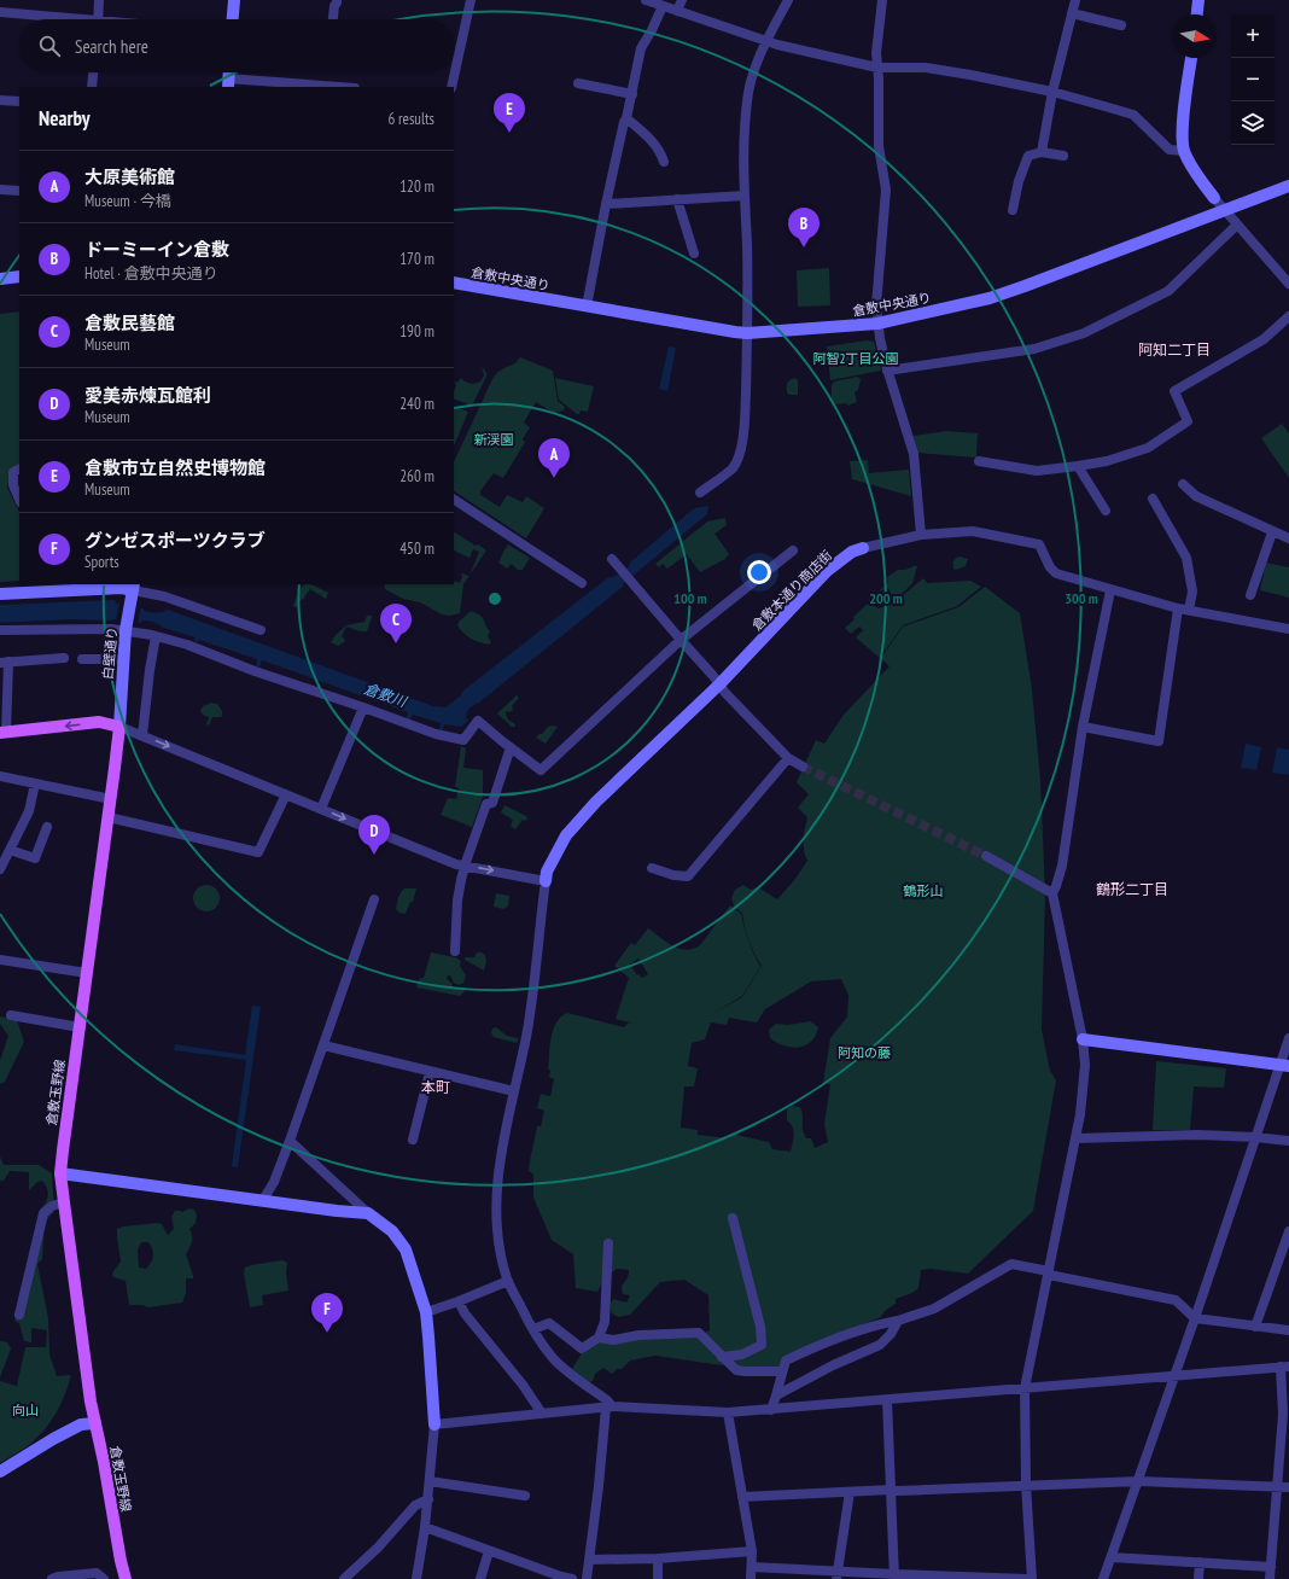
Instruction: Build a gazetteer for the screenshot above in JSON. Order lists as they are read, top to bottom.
{
  "streets": {
    "main road": ["倉敷玉野線"],
    "street": ["倉敷中央通り", "倉敷本通り商店街", "白壁通り"]
  },
  "crossings": [
    ["白壁通り", "倉敷玉野線"]
  ],
  "districts": ["阿知二丁目", "鶴形二丁目", "本町"],
  "water": ["倉敷川"],
  "parks": [
    "阿智2丁目公園",
    "新渓園",
    "鶴形山",
    "阿知の藤",
    "向山"
  ],
  "north": "right",
  "page": {
    "map_buttons": ["+", "−"],
    "search": "Search here",
    "heading": ["Nearby", "6 results"],
    "pins": [
      "E",
      "B",
      "A",
      "C",
      "D",
      "F"
    ],
    "list": [
      {
        "mark": "A",
        "name": "大原美術館",
        "note": "Museum · 今橋",
        "value": "120 m"
      },
      {
        "mark": "B",
        "name": "ドーミーイン倉敷",
        "note": "Hotel · 倉敷中央通り",
        "value": "170 m"
      },
      {
        "mark": "C",
        "name": "倉敷民藝館",
        "note": "Museum",
        "value": "190 m"
      },
      {
        "mark": "D",
        "name": "愛美赤煉瓦館利",
        "note": "Museum",
        "value": "240 m"
      },
      {
        "mark": "E",
        "name": "倉敷市立自然史博物館",
        "note": "Museum",
        "value": "260 m"
      },
      {
        "mark": "F",
        "name": "グンゼスポーツクラブ",
        "note": "Sports",
        "value": "450 m"
      }
    ]
  },
  "rings": ["100 m", "200 m", "300 m"]
}
